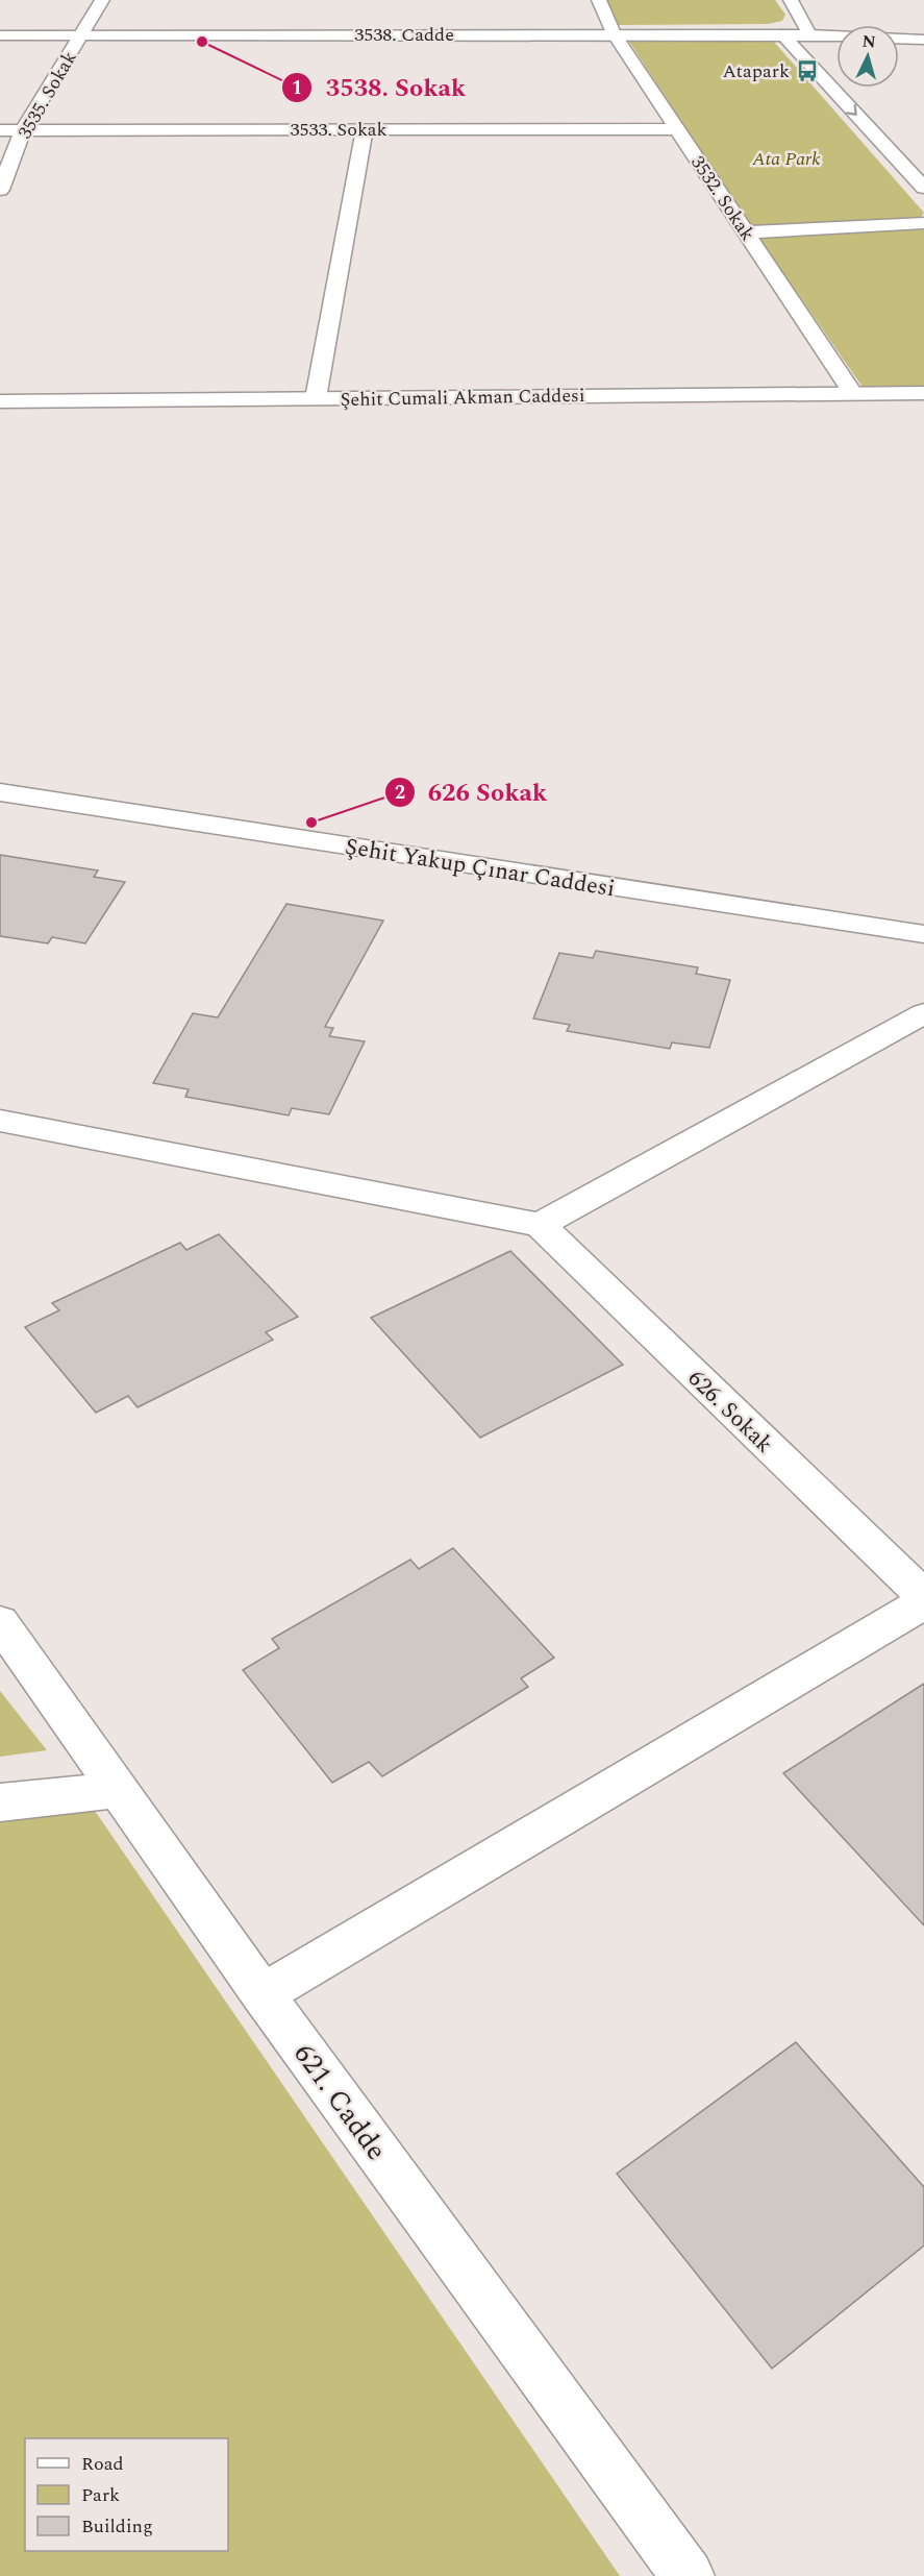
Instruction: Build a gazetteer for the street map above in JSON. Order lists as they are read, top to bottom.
{
  "streets": {
    "street": [
      "3538. Cadde",
      "3535. Sokak",
      "3533. Sokak",
      "3532. Sokak",
      "Şehit Cumali Akman Caddesi",
      "Şehit Yakup Çınar Caddesi",
      "626. Sokak",
      "621. Cadde"
    ]
  },
  "crossings": [
    ["3538. Cadde", "3535. Sokak"],
    ["3538. Cadde", "3532. Sokak"],
    ["3535. Sokak", "3533. Sokak"],
    ["3533. Sokak", "3532. Sokak"],
    ["3532. Sokak", "Şehit Cumali Akman Caddesi"]
  ],
  "parks": ["Ata Park"],
  "places": {
    "other": ["3538. Sokak", "626 Sokak"],
    "bus stop": ["Atapark"]
  },
  "legend": ["Road", "Park", "Building"],
  "north": "top"
}
